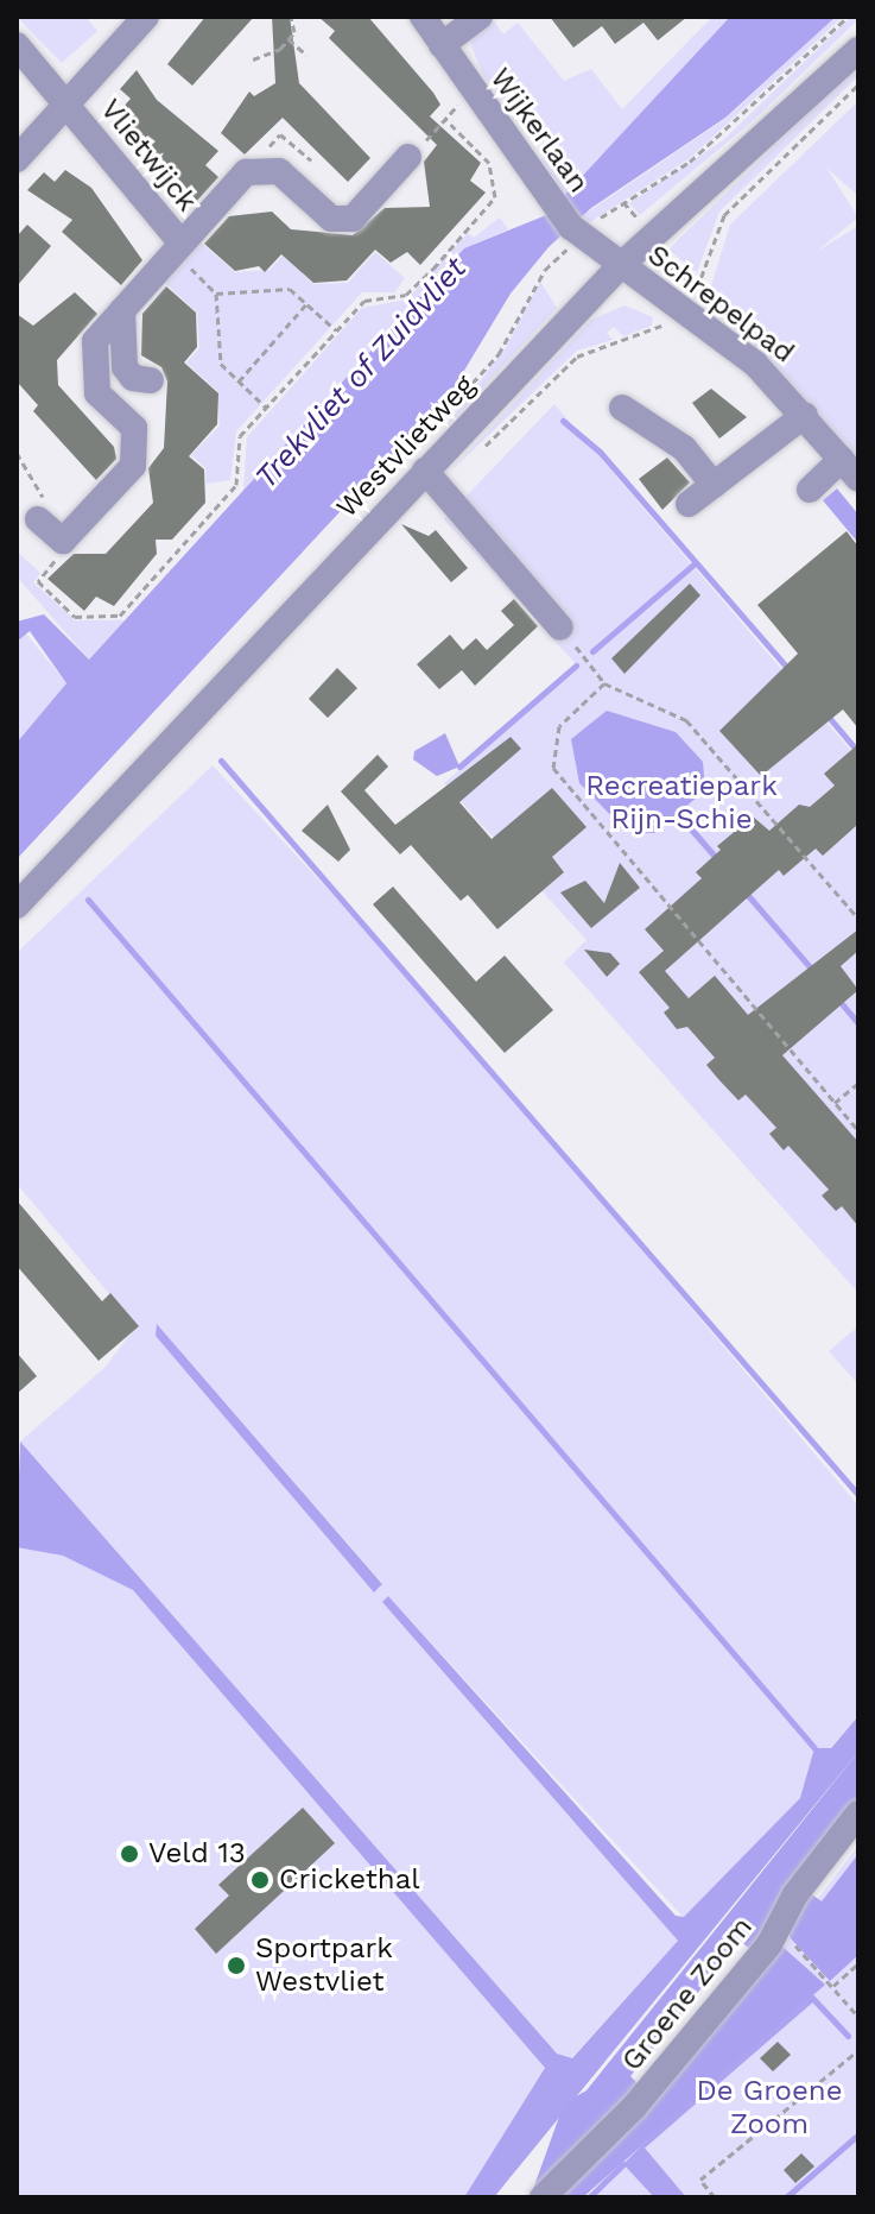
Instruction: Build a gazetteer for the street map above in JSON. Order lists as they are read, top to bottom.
{
  "streets": {
    "street": [
      "Wijkerlaan",
      "Vlietwijck",
      "Schrepelpad",
      "Westvlietweg",
      "Groene Zoom"
    ]
  },
  "crossings": [
    ["Wijkerlaan", "Schrepelpad"],
    ["Wijkerlaan", "Westvlietweg"],
    ["Schrepelpad", "Westvlietweg"]
  ],
  "water": ["Trekvliet of Zuidvliet"],
  "parks": ["Recreatiepark Rijn-Schie", "De Groene Zoom"],
  "places": ["Veld 13", "Crickethal", "Sportpark Westvliet"]
}
